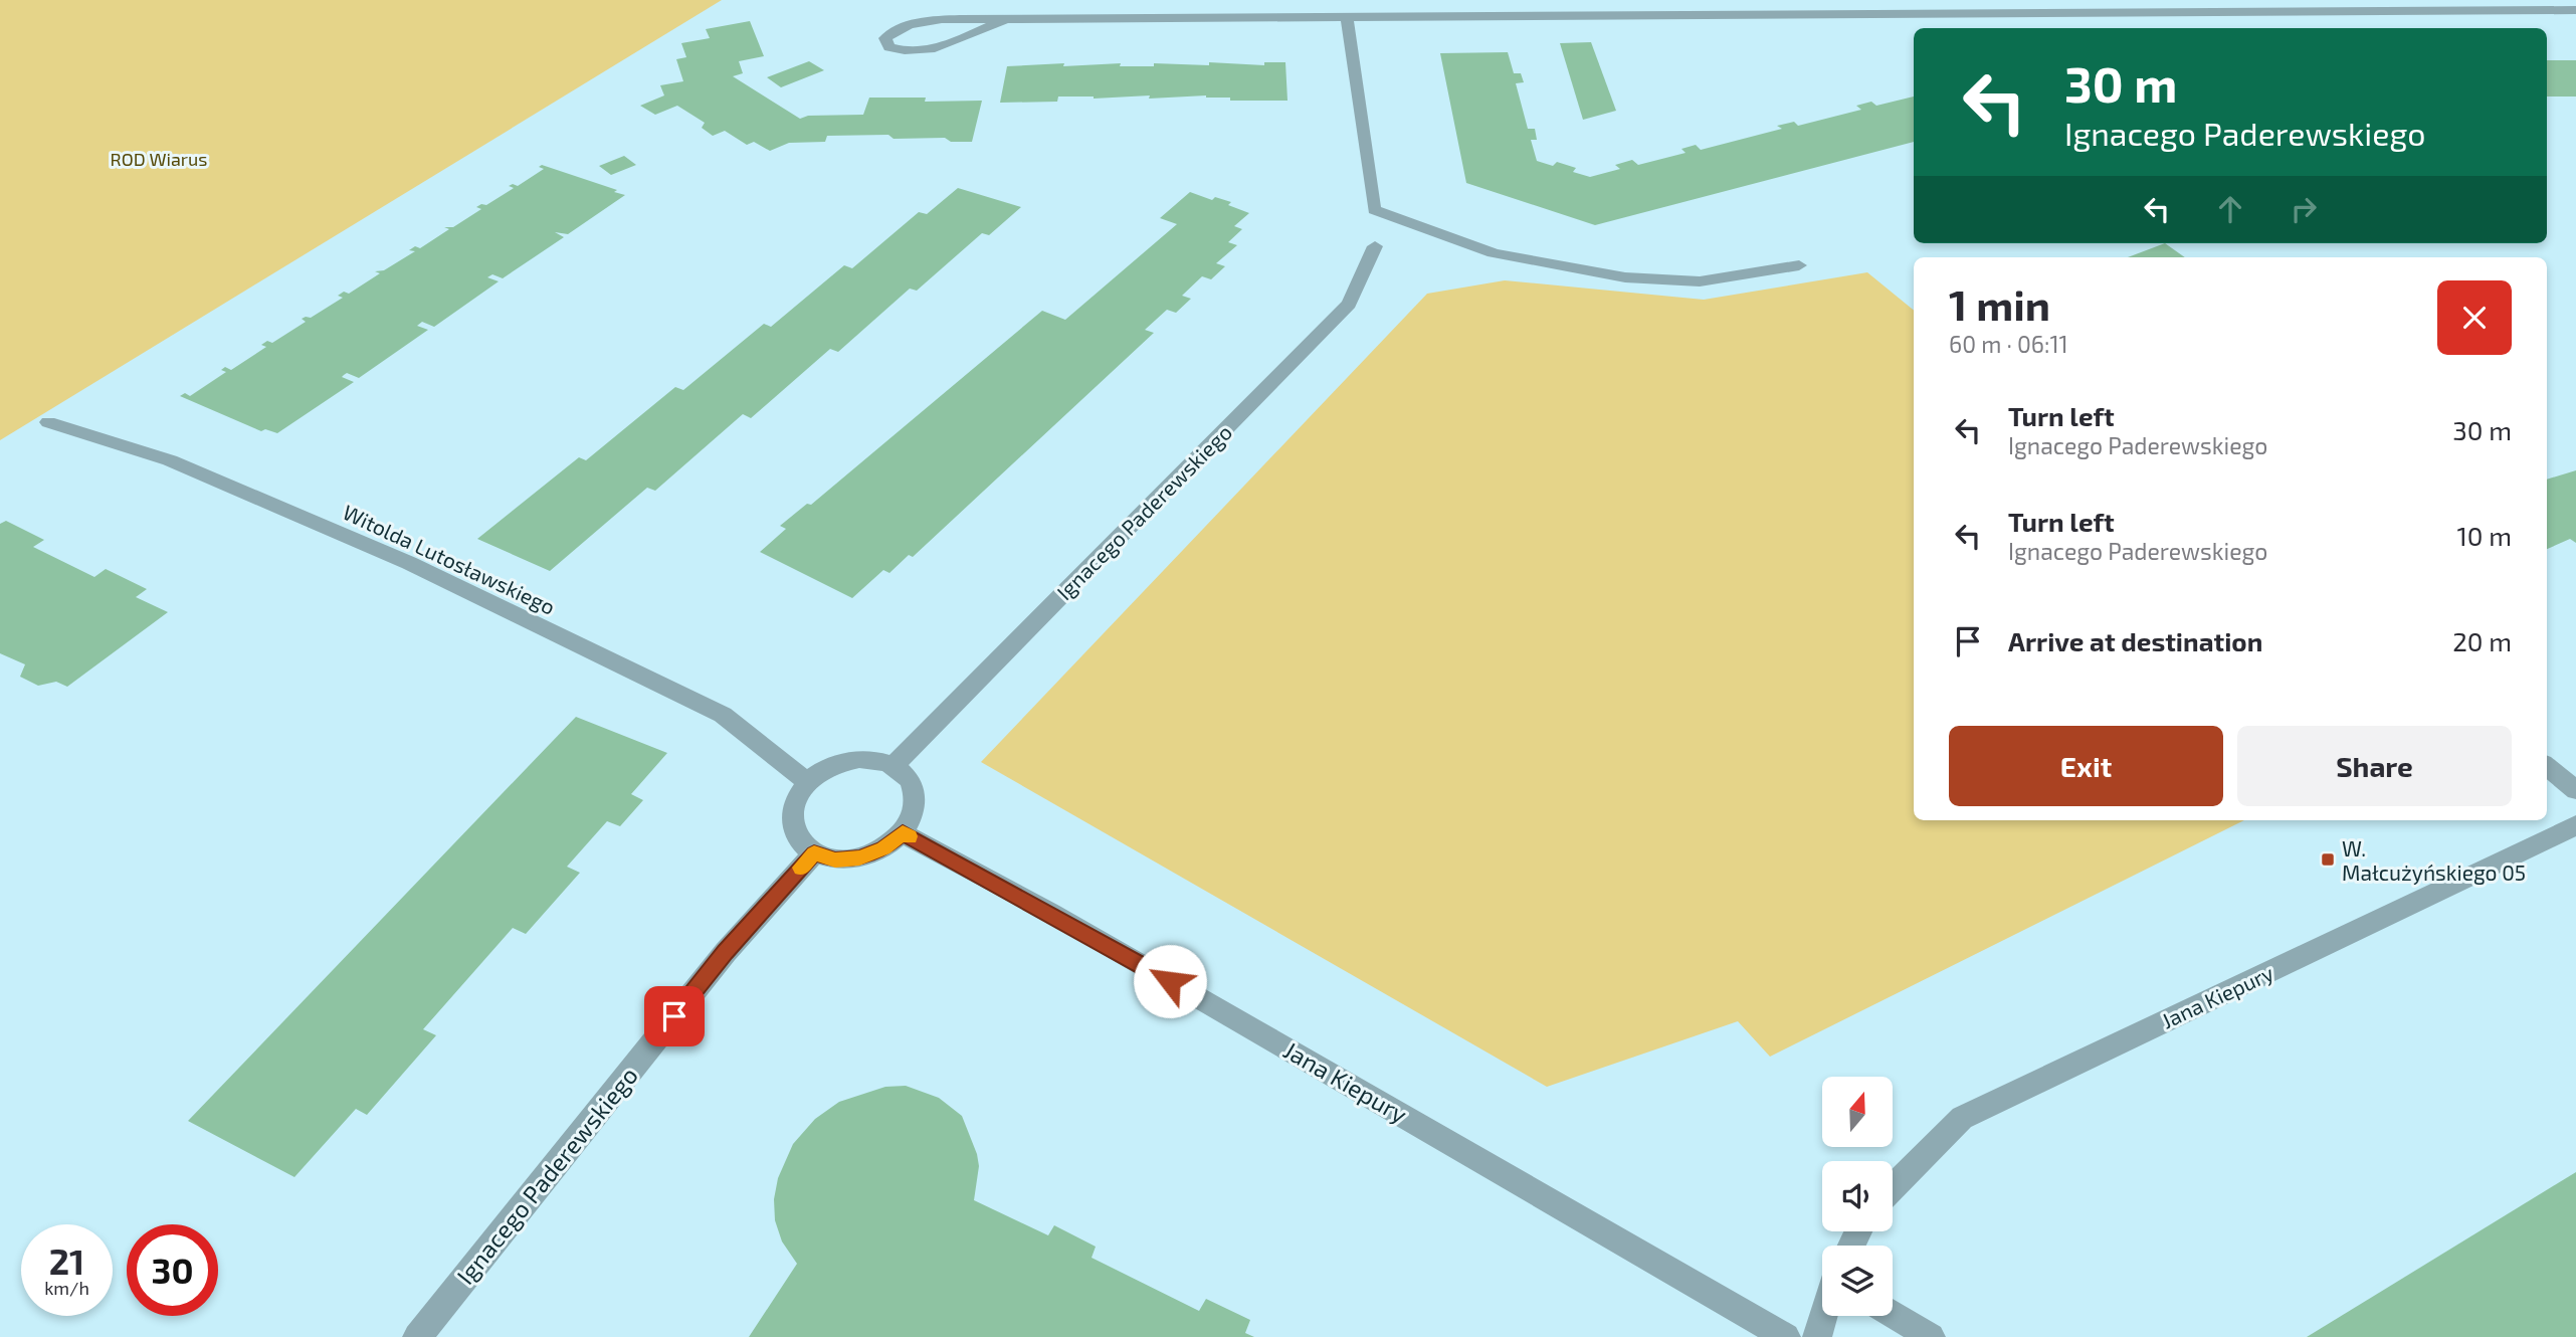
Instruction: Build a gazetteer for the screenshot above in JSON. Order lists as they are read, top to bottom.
{
  "streets": {
    "street": ["Ignacego Paderewskiego", "Witolda Lutosławskiego", "Jana Kiepury"]
  },
  "crossings": [
    ["Ignacego Paderewskiego", "Witolda Lutosławskiego"],
    ["Ignacego Paderewskiego", "Jana Kiepury"],
    ["Witolda Lutosławskiego", "Jana Kiepury"]
  ],
  "parks": ["ROD Wiarus"],
  "places": {
    "transit": ["W. Małcużyńskiego 05"]
  },
  "north": "top",
  "page": {
    "turn": ["30 m", "Ignacego Paderewskiego"],
    "heading": ["1 min", "60 m · 06:11"],
    "list": [
      {
        "name": "Turn left",
        "note": "Ignacego Paderewskiego",
        "value": "30 m"
      },
      {
        "name": "Turn left",
        "note": "Ignacego Paderewskiego",
        "value": "10 m"
      },
      {
        "name": "Arrive at destination",
        "value": "20 m"
      }
    ],
    "buttons": ["Exit", "Share"],
    "speed": "21 km/h",
    "limit": "30"
  }
}
